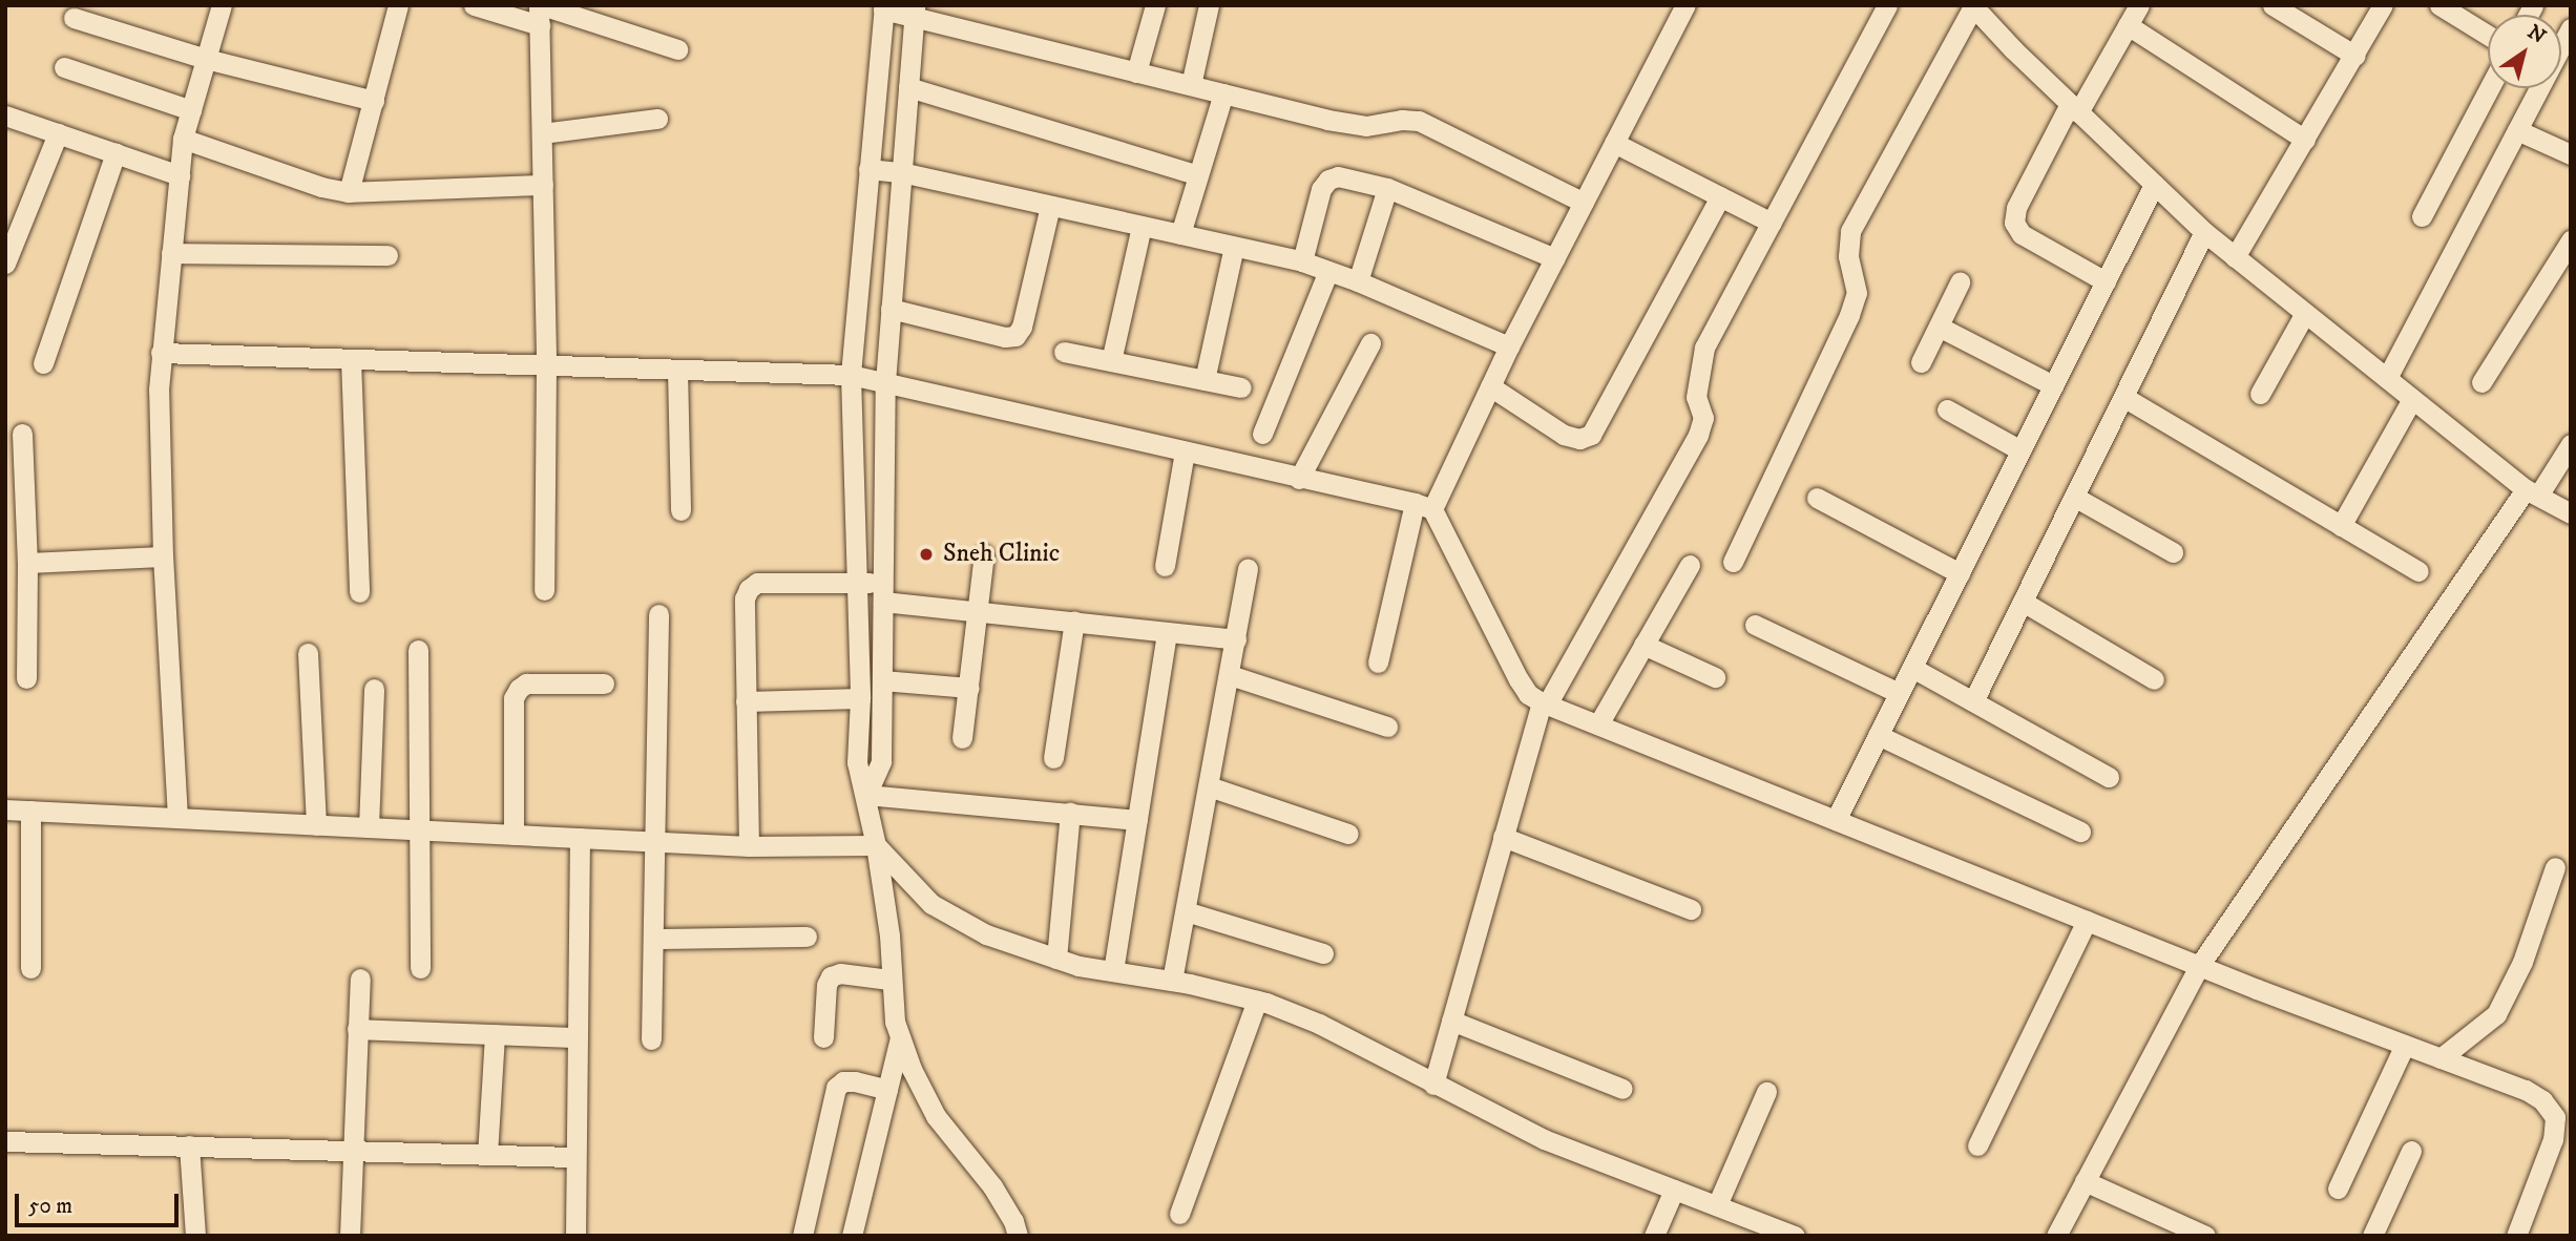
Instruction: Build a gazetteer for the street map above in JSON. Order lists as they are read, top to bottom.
{
  "places": ["Sneh Clinic"],
  "scale_bar": "50 m",
  "north": "top right"
}
